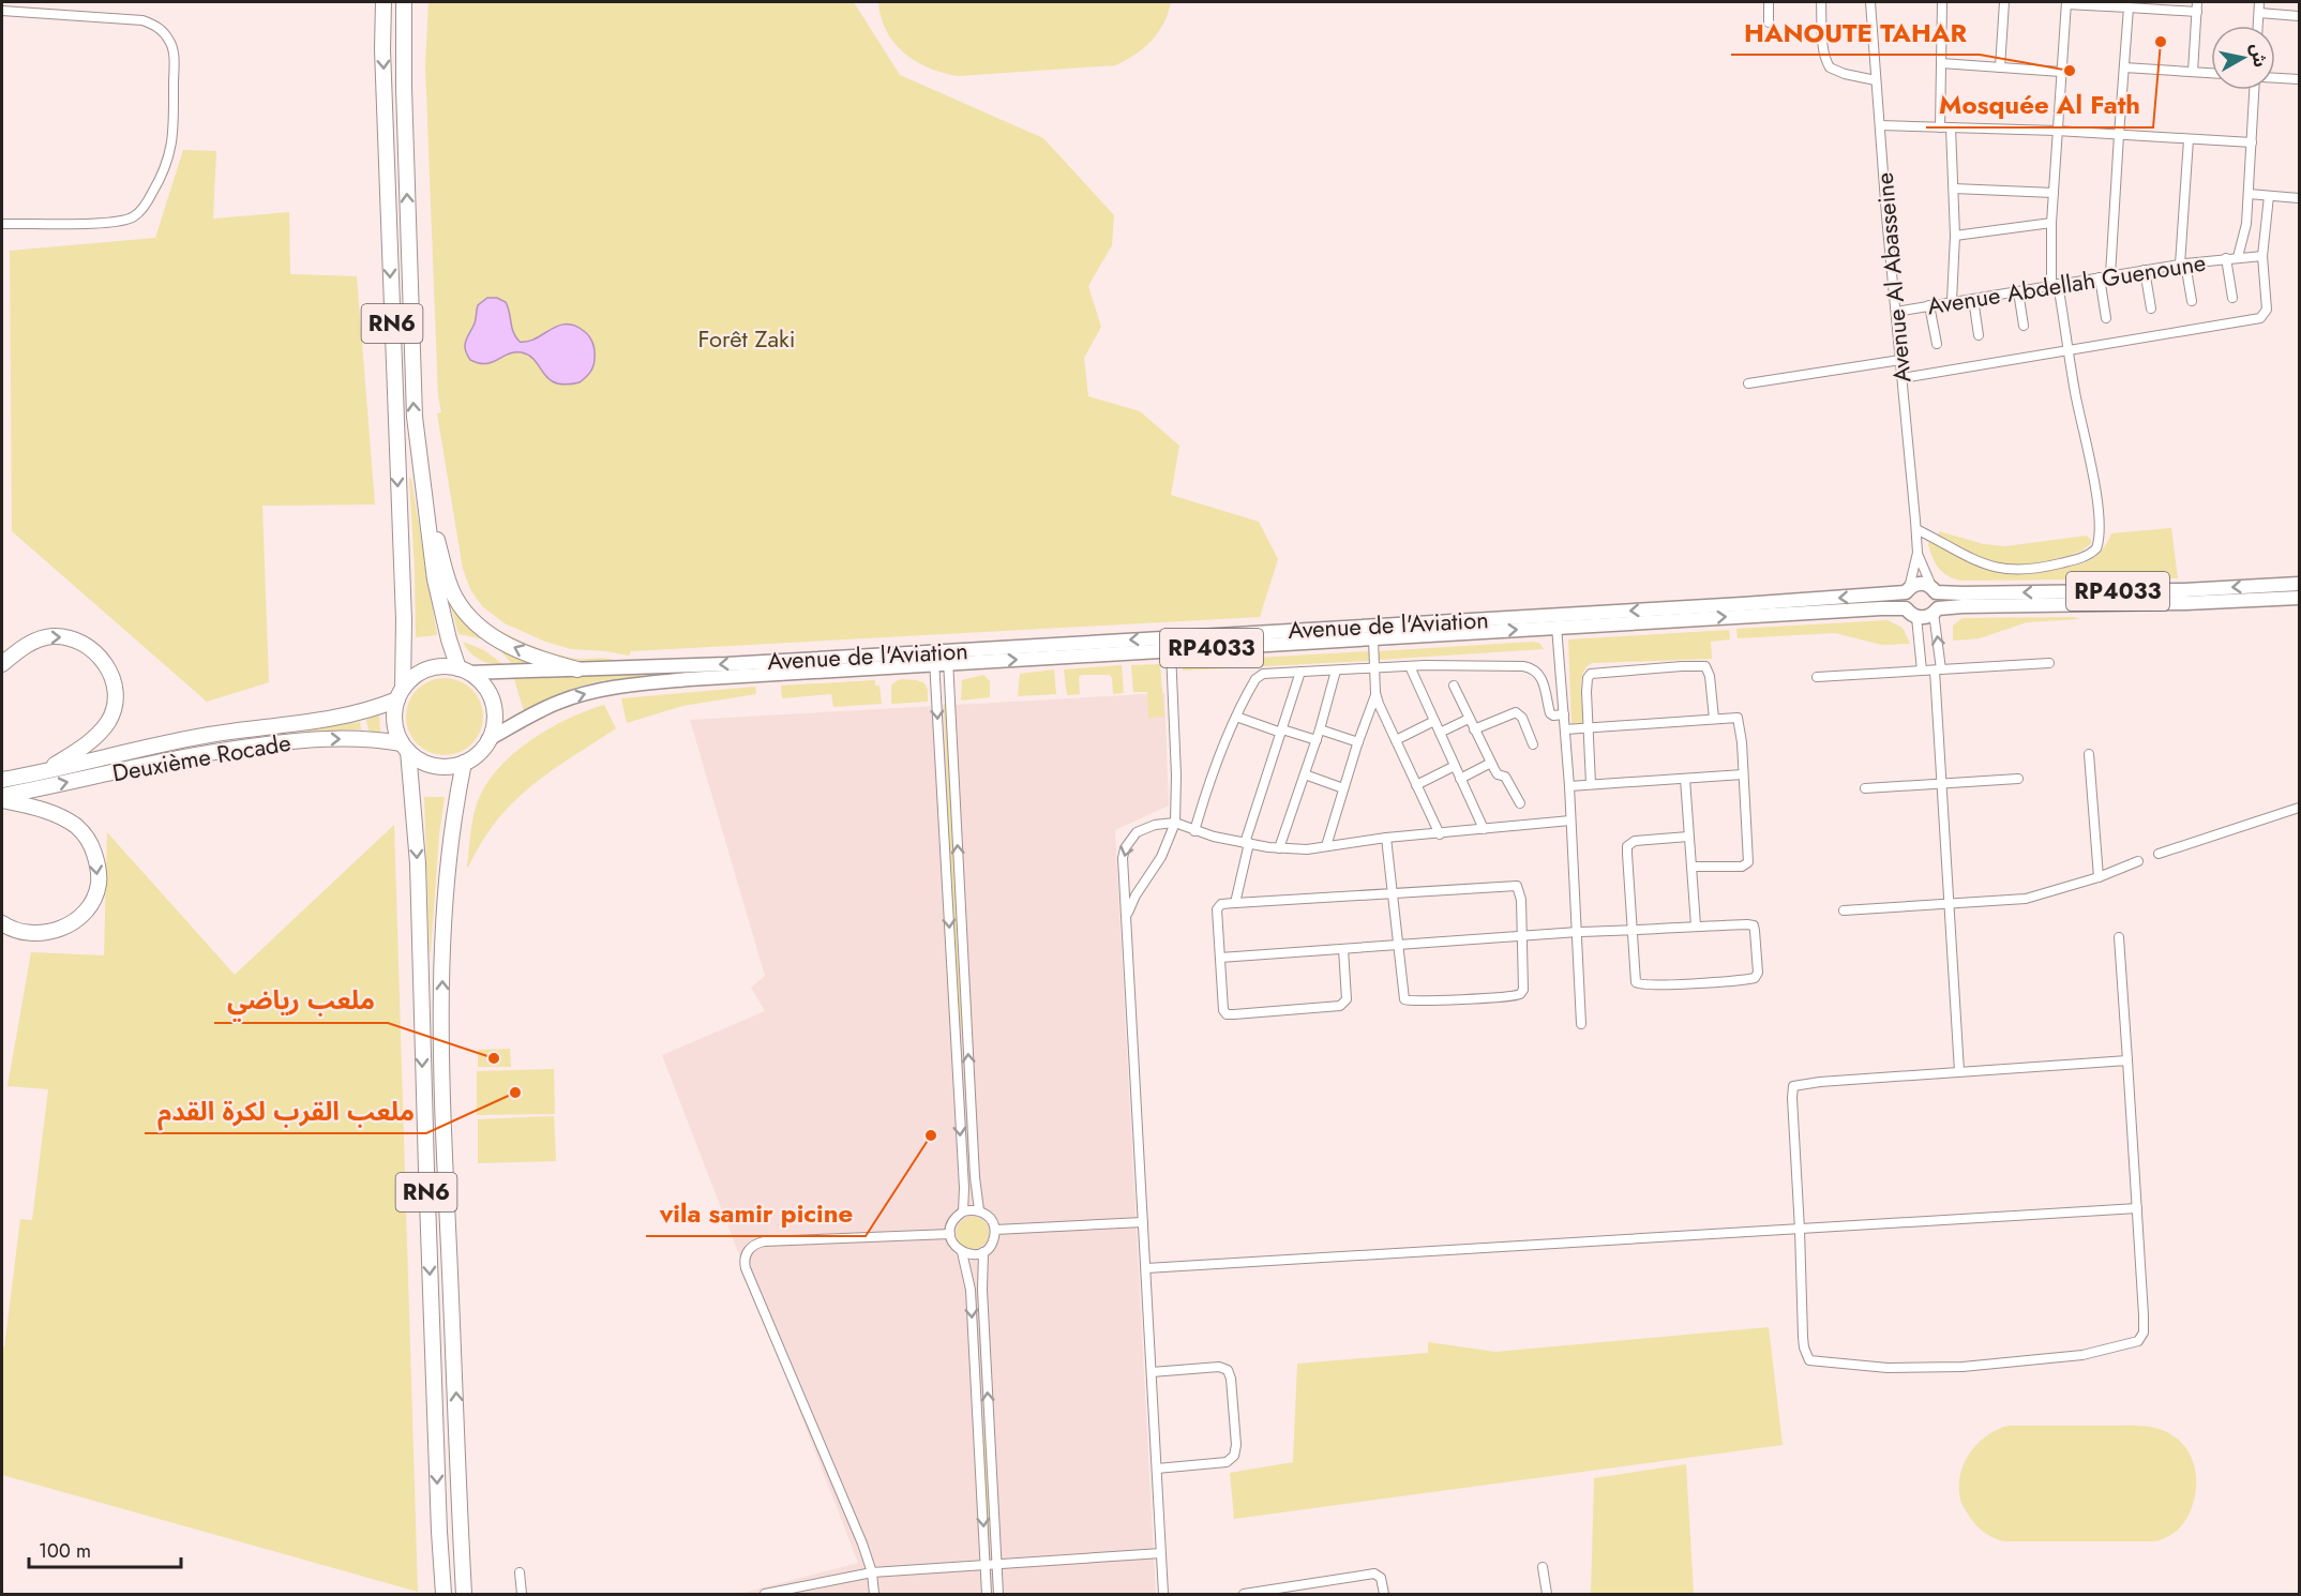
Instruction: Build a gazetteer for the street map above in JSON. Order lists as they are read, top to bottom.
{
  "streets": {
    "highway": ["RN6", "Deuxième Rocade"],
    "main road": ["RP4033", "Avenue de l'Aviation"],
    "street": ["Avenue Al Abasseine", "Avenue Abdellah Guenoune"]
  },
  "crossings": [
    ["Avenue Al Abasseine", "Avenue Abdellah Guenoune"],
    ["Avenue Al Abasseine", "Avenue de l'Aviation"],
    ["RN6", "Avenue de l'Aviation"],
    ["RN6", "Deuxième Rocade"],
    ["Avenue de l'Aviation", "Deuxième Rocade"]
  ],
  "parks": ["Forêt Zaki"],
  "places": [
    "Mosquée Al Fath",
    "HANOUTE TAHAR",
    "ملعب رياضي",
    "ملعب القرب لكرة القدم",
    "vila samir picine"
  ],
  "scale_bar": "100 m",
  "north": "right"
}
